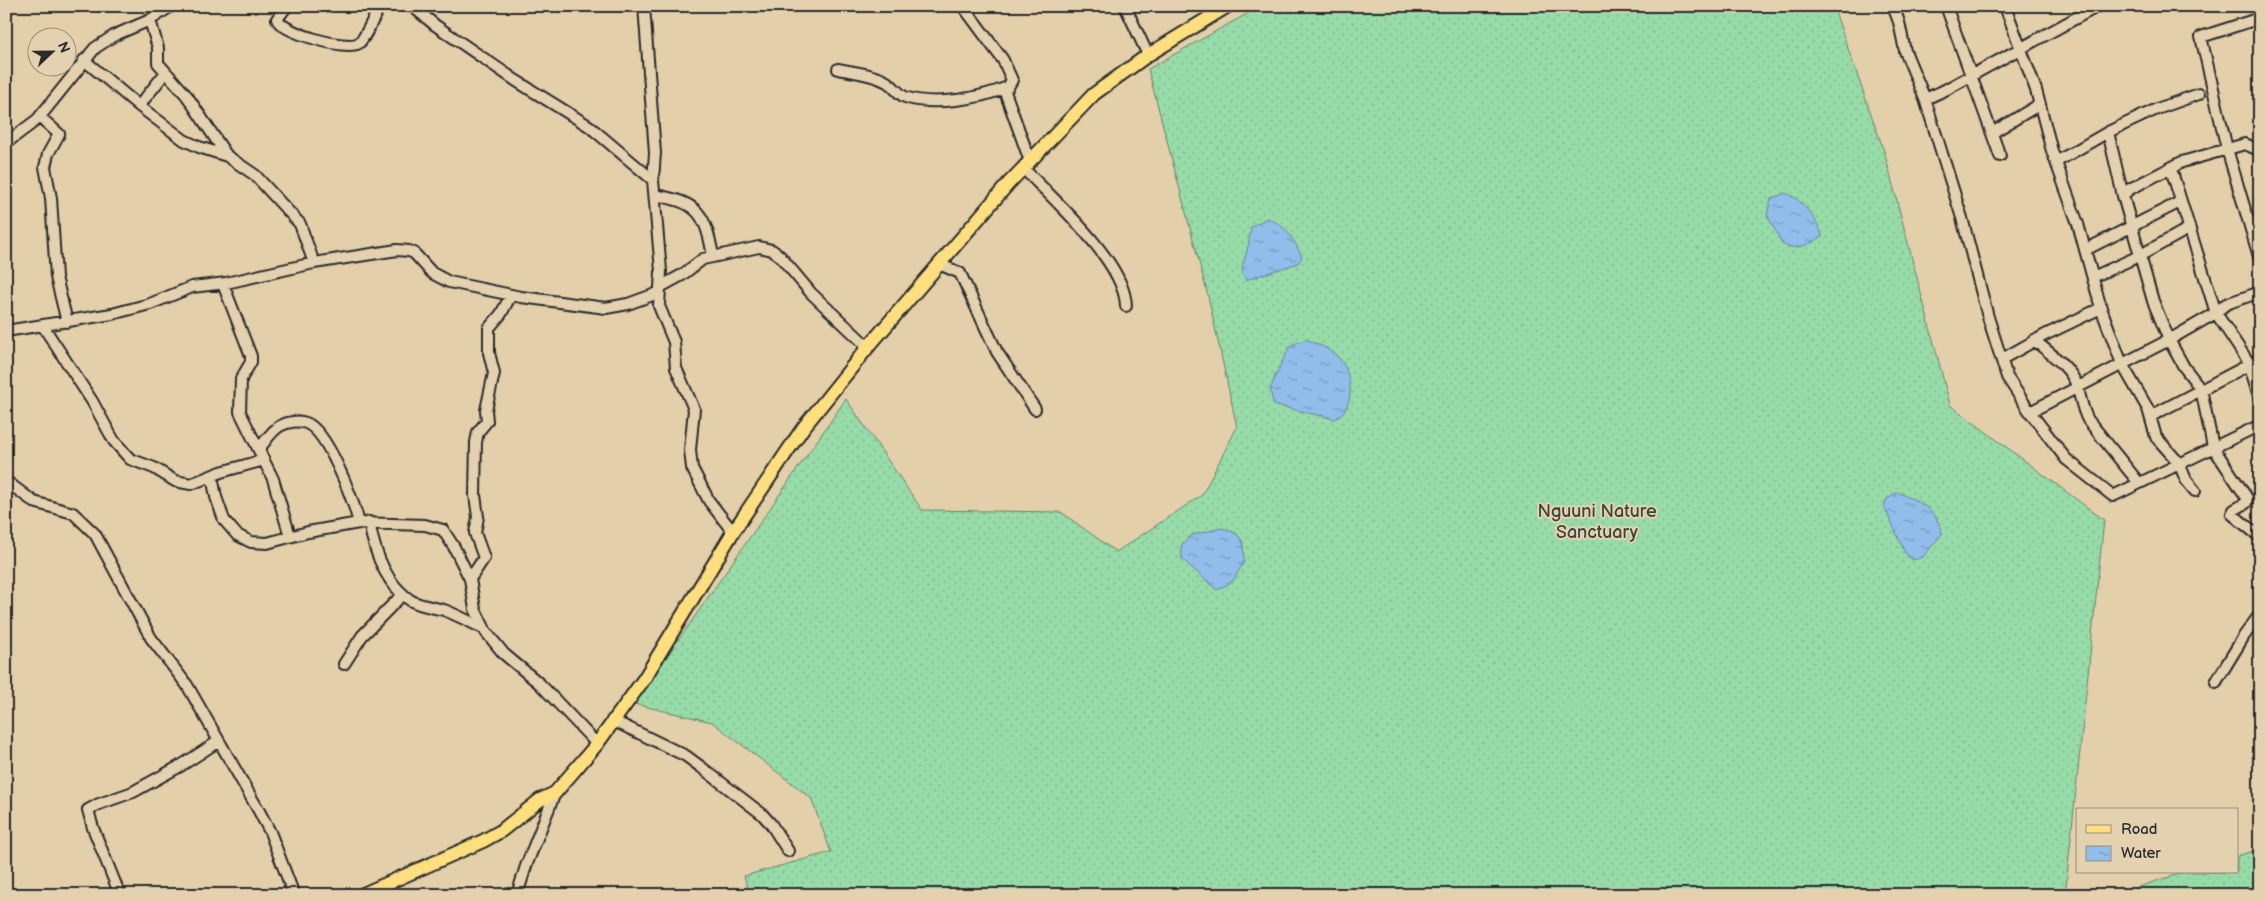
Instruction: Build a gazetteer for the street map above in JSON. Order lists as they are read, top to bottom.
{
  "parks": ["Nguuni Nature Sanctuary"],
  "legend": ["Road", "Water"],
  "north": "right"
}
